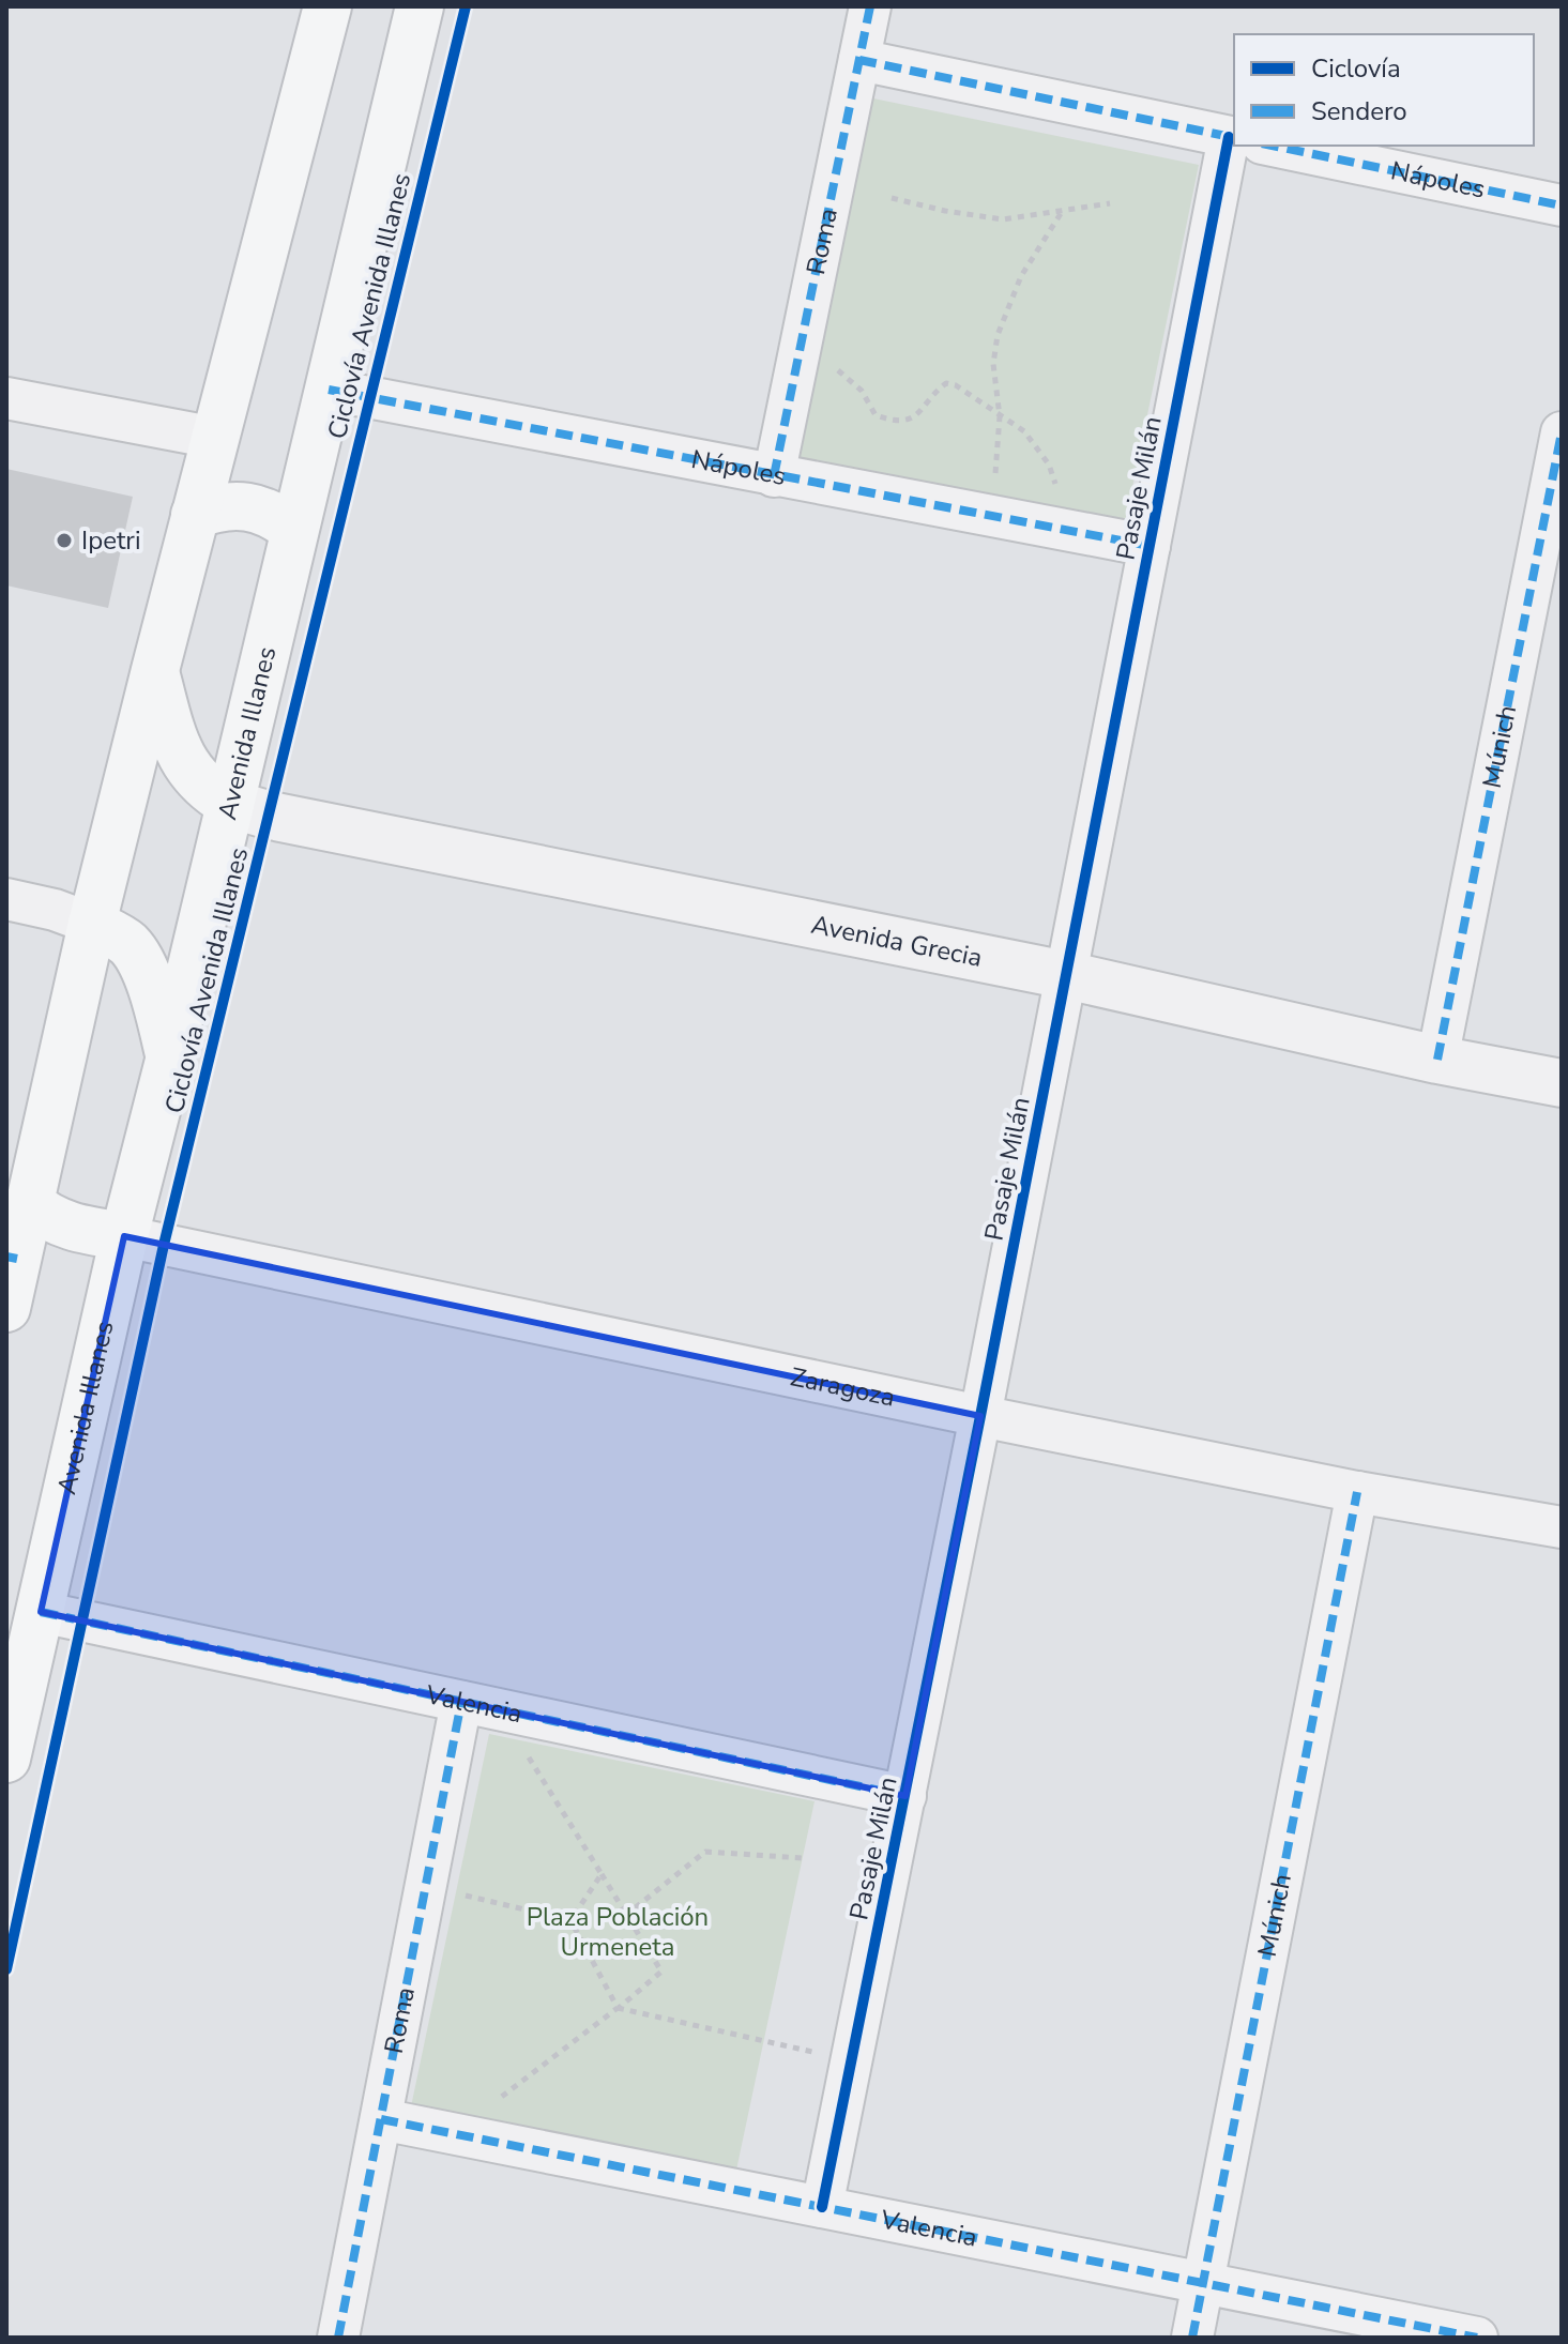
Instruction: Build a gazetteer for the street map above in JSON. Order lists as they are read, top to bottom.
{
  "streets": {
    "main road": ["Avenida Illanes"],
    "street": [
      "Nápoles",
      "Roma",
      "Pasaje Milán",
      "Múnich",
      "Avenida Grecia",
      "Zaragoza",
      "Valencia"
    ],
    "cycle path": ["Ciclovía Avenida Illanes"]
  },
  "crossings": [
    ["Nápoles", "Roma"],
    ["Nápoles", "Pasaje Milán"],
    ["Nápoles", "Avenida Illanes"],
    ["Roma", "Valencia"],
    ["Pasaje Milán", "Avenida Grecia"],
    ["Pasaje Milán", "Zaragoza"],
    ["Pasaje Milán", "Valencia"],
    ["Avenida Illanes", "Avenida Grecia"],
    ["Avenida Illanes", "Zaragoza"],
    ["Avenida Illanes", "Valencia"],
    ["Múnich", "Avenida Grecia"],
    ["Múnich", "Zaragoza"],
    ["Múnich", "Valencia"]
  ],
  "parks": ["Plaza Población Urmeneta"],
  "places": ["Ipetri"],
  "legend": ["Ciclovía", "Sendero"]
}
